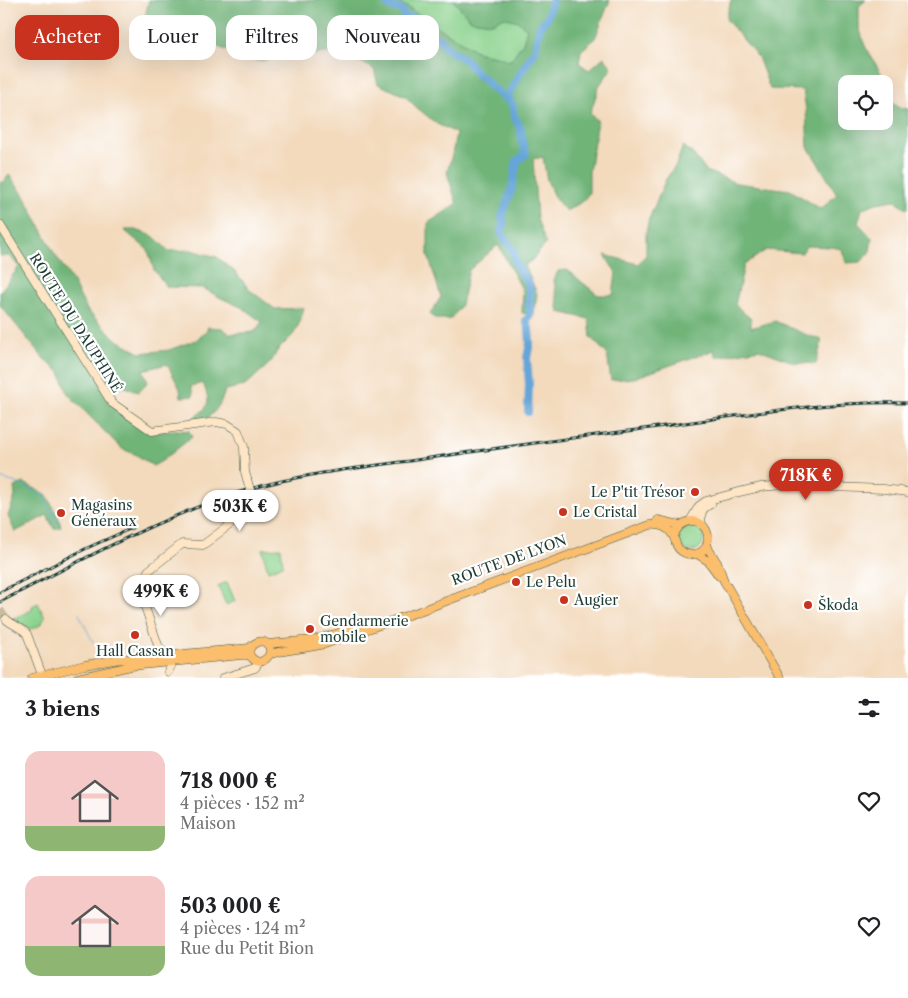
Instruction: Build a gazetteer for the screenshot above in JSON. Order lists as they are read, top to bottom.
{
  "streets": {
    "main road": ["ROUTE DE LYON"],
    "street": ["ROUTE DU DAUPHINÉ"]
  },
  "places": [
    "Le P'tit Trésor",
    "Le Cristal",
    "Magasins Généraux",
    "Le Pelu",
    "Augier",
    "Škoda",
    "Gendarmerie mobile",
    "Hall Cassan"
  ],
  "page": {
    "chip": [
      "Acheter",
      "Louer",
      "Filtres",
      "Nouveau"
    ],
    "price": ["718K €", "503K €", "499K €"],
    "heading": "3 biens",
    "list": [
      {
        "name": "718 000 €",
        "note": "4 pièces · 152 m² · Maison"
      },
      {
        "name": "503 000 €",
        "note": "4 pièces · 124 m² · Rue du Petit Bion"
      }
    ]
  }
}
